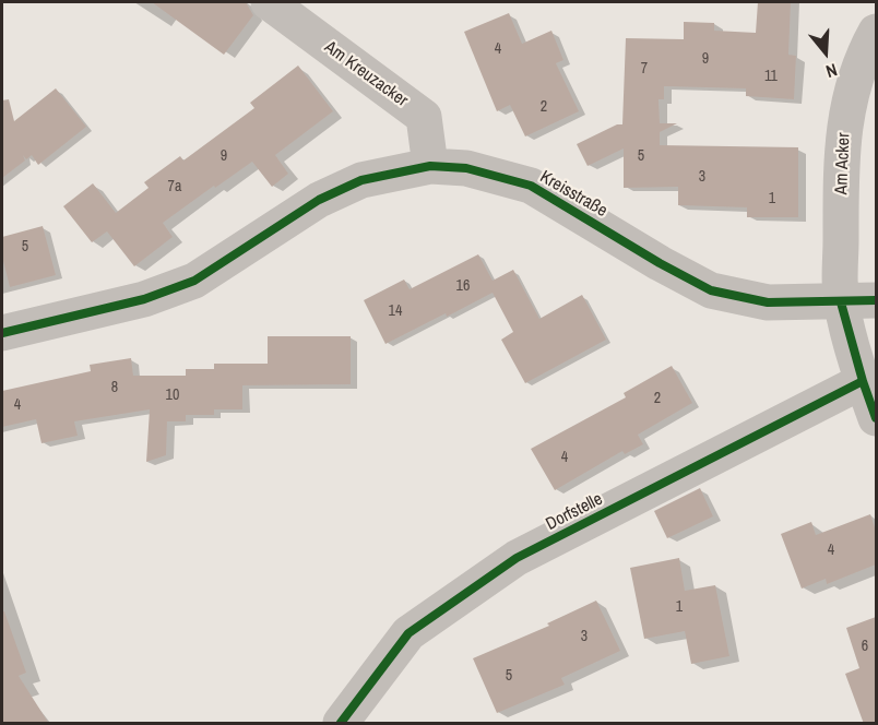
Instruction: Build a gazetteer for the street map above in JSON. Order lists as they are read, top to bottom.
{
  "streets": {
    "street": [
      "Am Kreuzacker",
      "Am Acker",
      "Kreisstraße",
      "Dorfstelle"
    ]
  },
  "crossings": [
    ["Am Kreuzacker", "Kreisstraße"],
    ["Am Acker", "Kreisstraße"],
    ["Am Acker", "Dorfstelle"]
  ],
  "house_numbers": [
    "4",
    "9",
    "7",
    "11",
    "2",
    "9",
    "5",
    "3",
    "7a",
    "1",
    "5",
    "16",
    "14",
    "8",
    "10",
    "2",
    "4",
    "4",
    "4",
    "1",
    "3",
    "6",
    "5"
  ],
  "north": "bottom"
}
